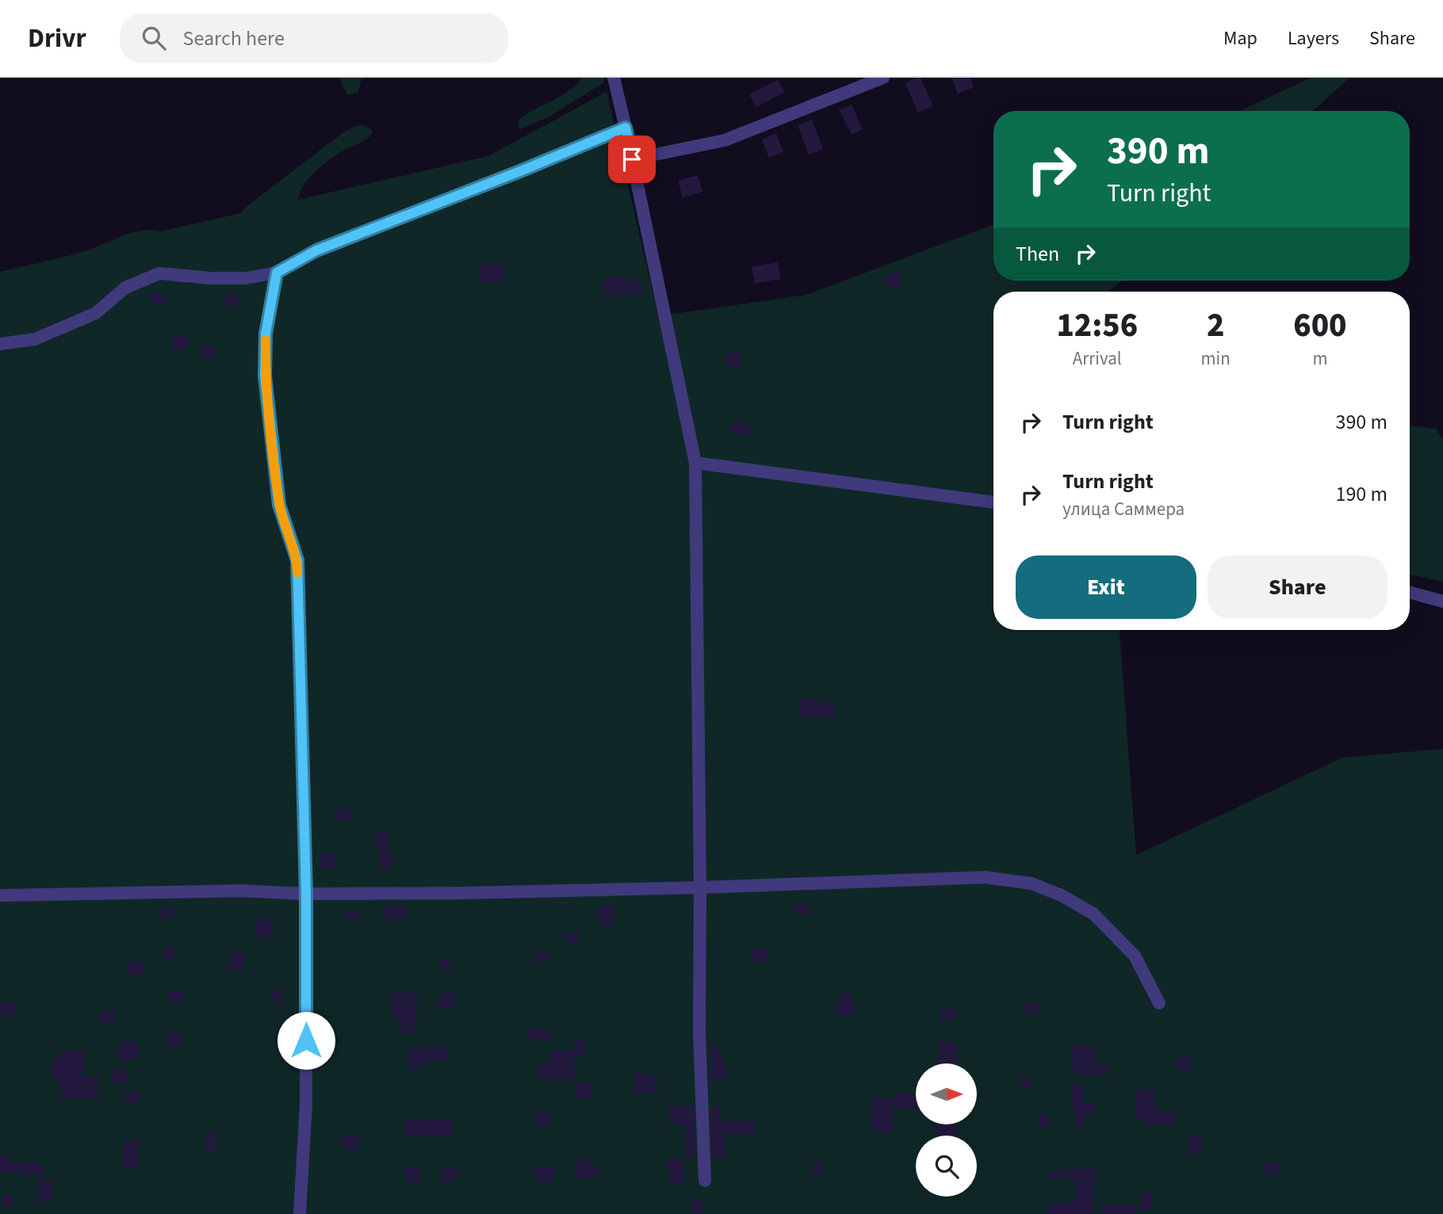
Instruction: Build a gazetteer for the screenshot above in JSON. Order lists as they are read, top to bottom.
{
  "north": "right",
  "page": {
    "header": "Drivr",
    "search": "Search here",
    "nav": ["Map", "Layers", "Share"],
    "turn": ["390 m", "Turn right"],
    "then": "Then",
    "eta": [
      "12:56",
      "Arrival",
      "2",
      "min",
      "600",
      "m"
    ],
    "list": [
      {
        "name": "Turn right",
        "value": "390 m"
      },
      {
        "name": "Turn right",
        "note": "улица Саммера",
        "value": "190 m"
      }
    ],
    "buttons": ["Exit", "Share"]
  }
}
